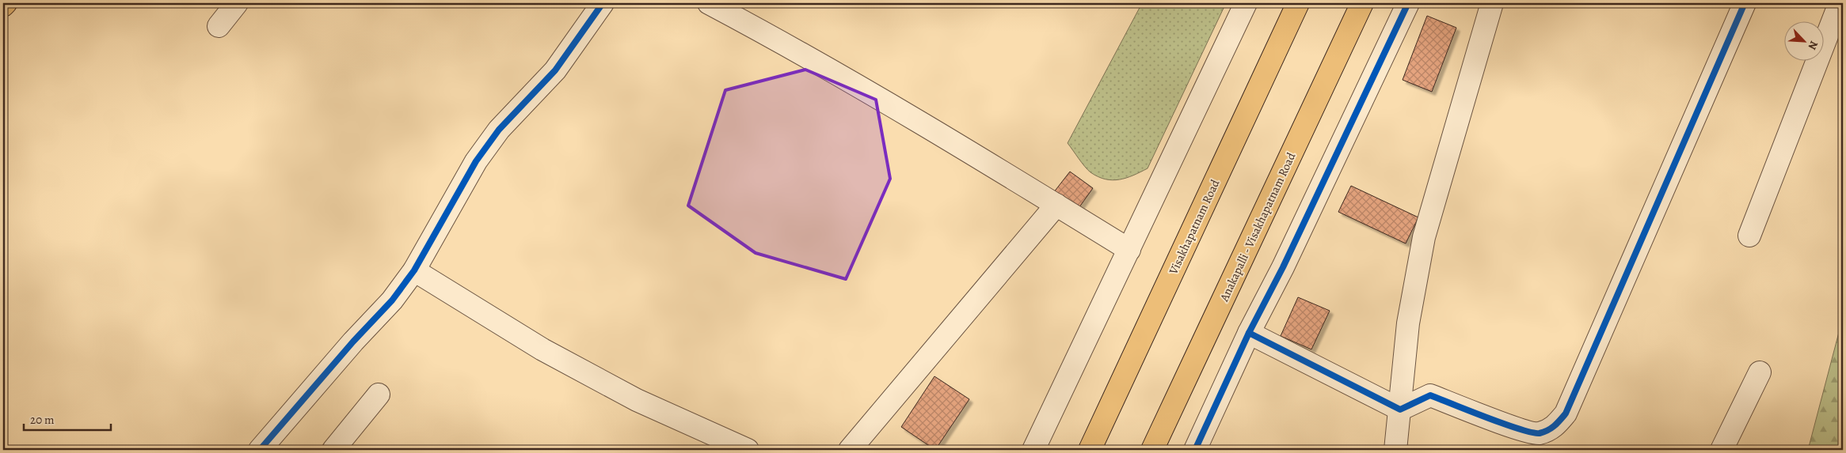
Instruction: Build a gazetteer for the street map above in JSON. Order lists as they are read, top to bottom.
{
  "streets": {
    "main road": ["Visakhapatnam Road", "Anakapalli - Visakhapatnam Road"]
  },
  "scale_bar": "20 m",
  "north": "bottom right"
}
